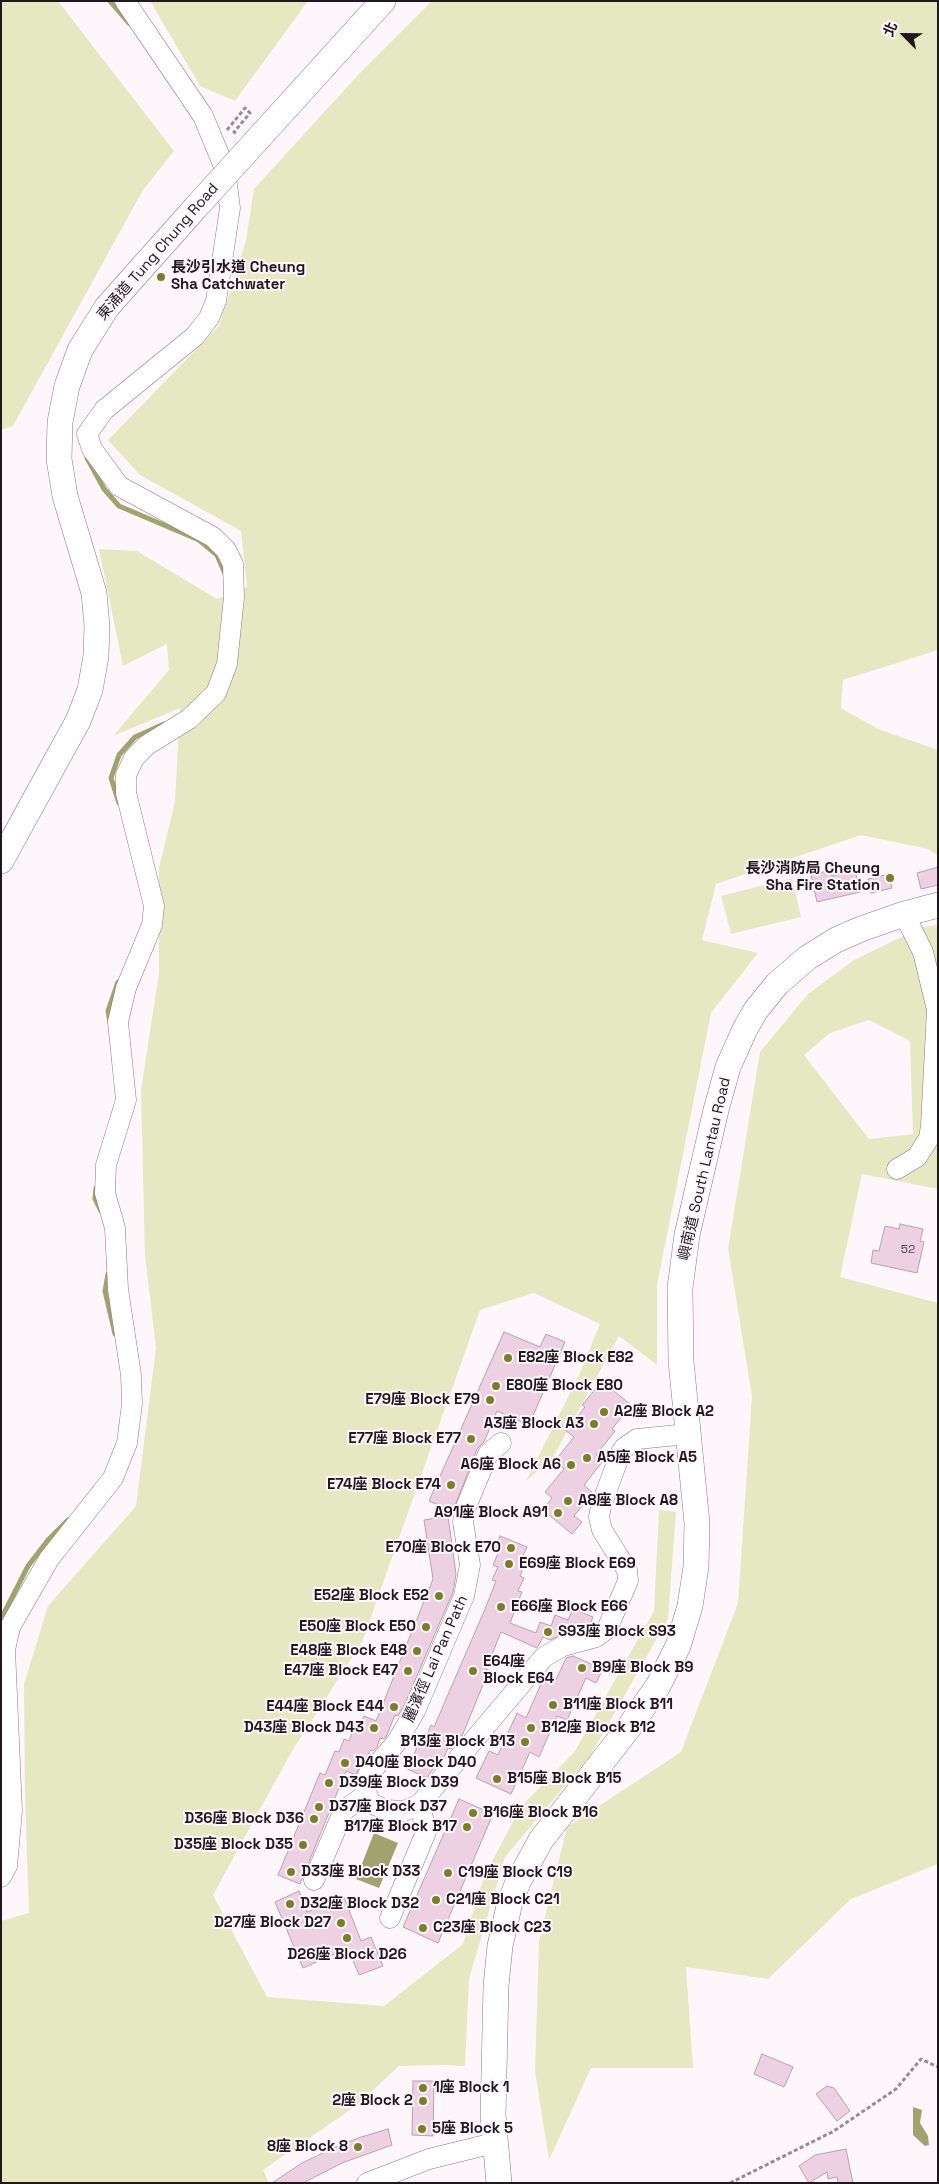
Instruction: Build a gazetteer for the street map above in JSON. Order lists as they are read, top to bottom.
{
  "streets": {
    "main road": ["東涌道 Tung Chung Road", "嶼南道 South Lantau Road"],
    "street": ["麗濱徑 Lai Pan Path"]
  },
  "places": [
    "長沙引水道 Cheung Sha Catchwater",
    "長沙消防局 Cheung Sha Fire Station",
    "E82座 Block E82",
    "E80座 Block E80",
    "E79座 Block E79",
    "A2座 Block A2",
    "A3座 Block A3",
    "E77座 Block E77",
    "A5座 Block A5",
    "A6座 Block A6",
    "E74座 Block E74",
    "A8座 Block A8",
    "A91座 Block A91",
    "E70座 Block E70",
    "E69座 Block E69",
    "E52座 Block E52",
    "E66座 Block E66",
    "E50座 Block E50",
    "S93座 Block S93",
    "E48座 Block E48",
    "B9座 Block B9",
    "E47座 Block E47",
    "E64座 Block E64",
    "B11座 Block B11",
    "E44座 Block E44",
    "D43座 Block D43",
    "B12座 Block B12",
    "B13座 Block B13",
    "D40座 Block D40",
    "B15座 Block B15",
    "D39座 Block D39",
    "D37座 Block D37",
    "B16座 Block B16",
    "D36座 Block D36",
    "B17座 Block B17",
    "D35座 Block D35",
    "D33座 Block D33",
    "C19座 Block C19",
    "C21座 Block C21",
    "D32座 Block D32",
    "D27座 Block D27",
    "C23座 Block C23",
    "D26座 Block D26",
    "1座 Block 1",
    "2座 Block 2",
    "5座 Block 5",
    "8座 Block 8"
  ],
  "house_numbers": ["52"],
  "north": "top left"
}
